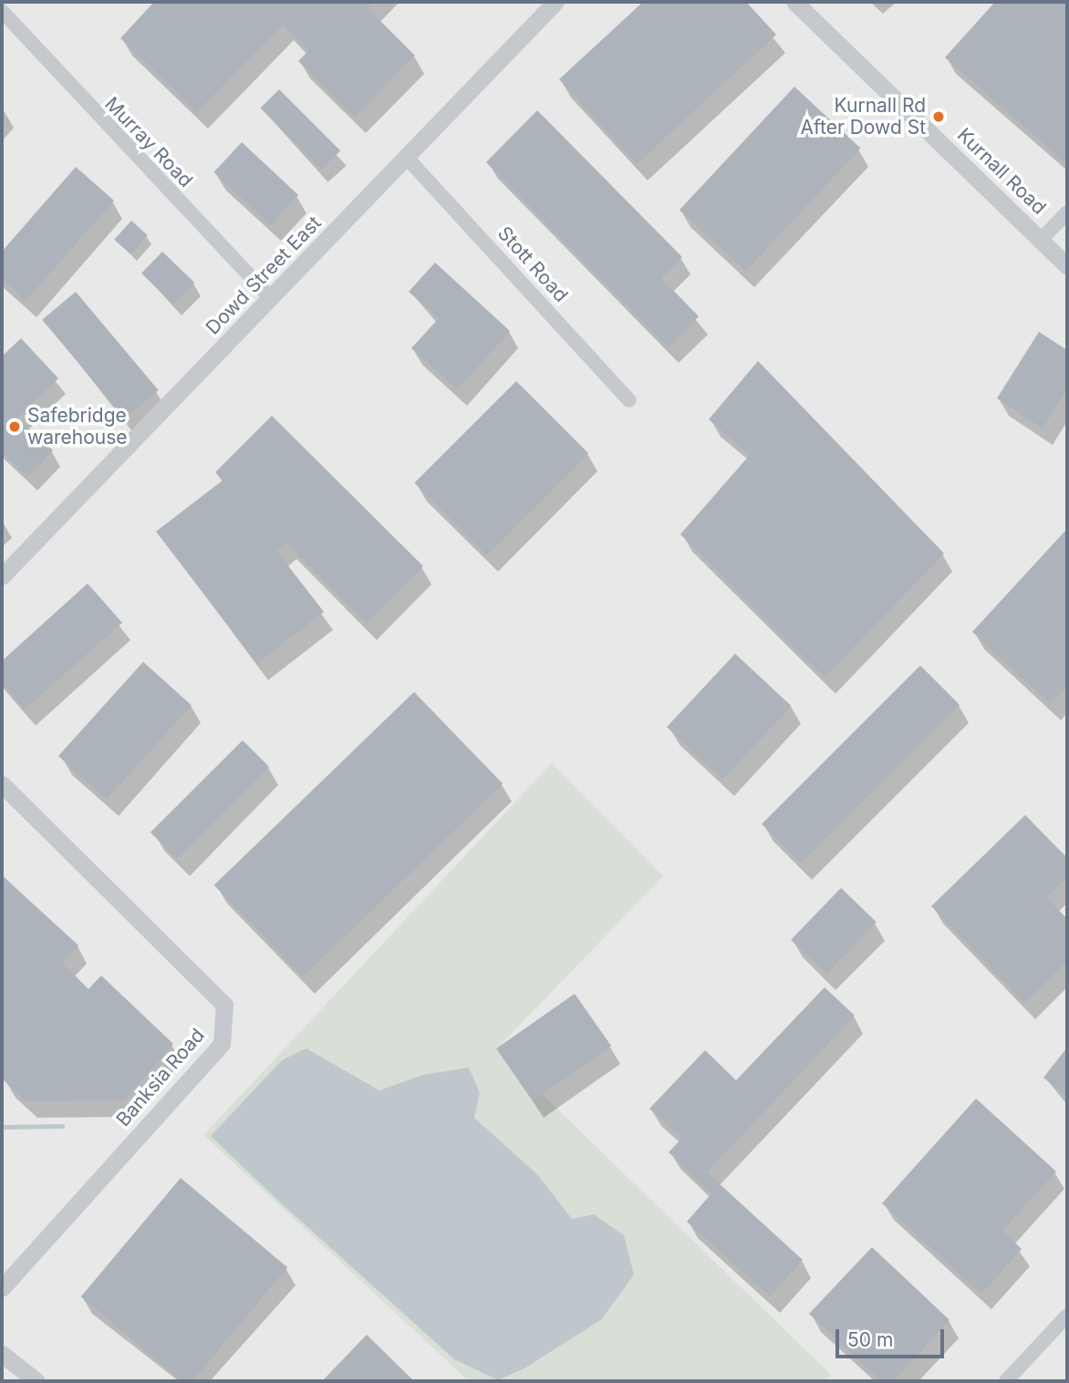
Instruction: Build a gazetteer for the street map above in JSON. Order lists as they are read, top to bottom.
{
  "streets": {
    "street": [
      "Murray Road",
      "Kurnall Road",
      "Stott Road",
      "Dowd Street East",
      "Banksia Road"
    ]
  },
  "crossings": [
    ["Murray Road", "Dowd Street East"],
    ["Stott Road", "Dowd Street East"]
  ],
  "places": ["Kurnall Rd After Dowd St", "Safebridge warehouse"],
  "scale_bar": "50 m"
}
